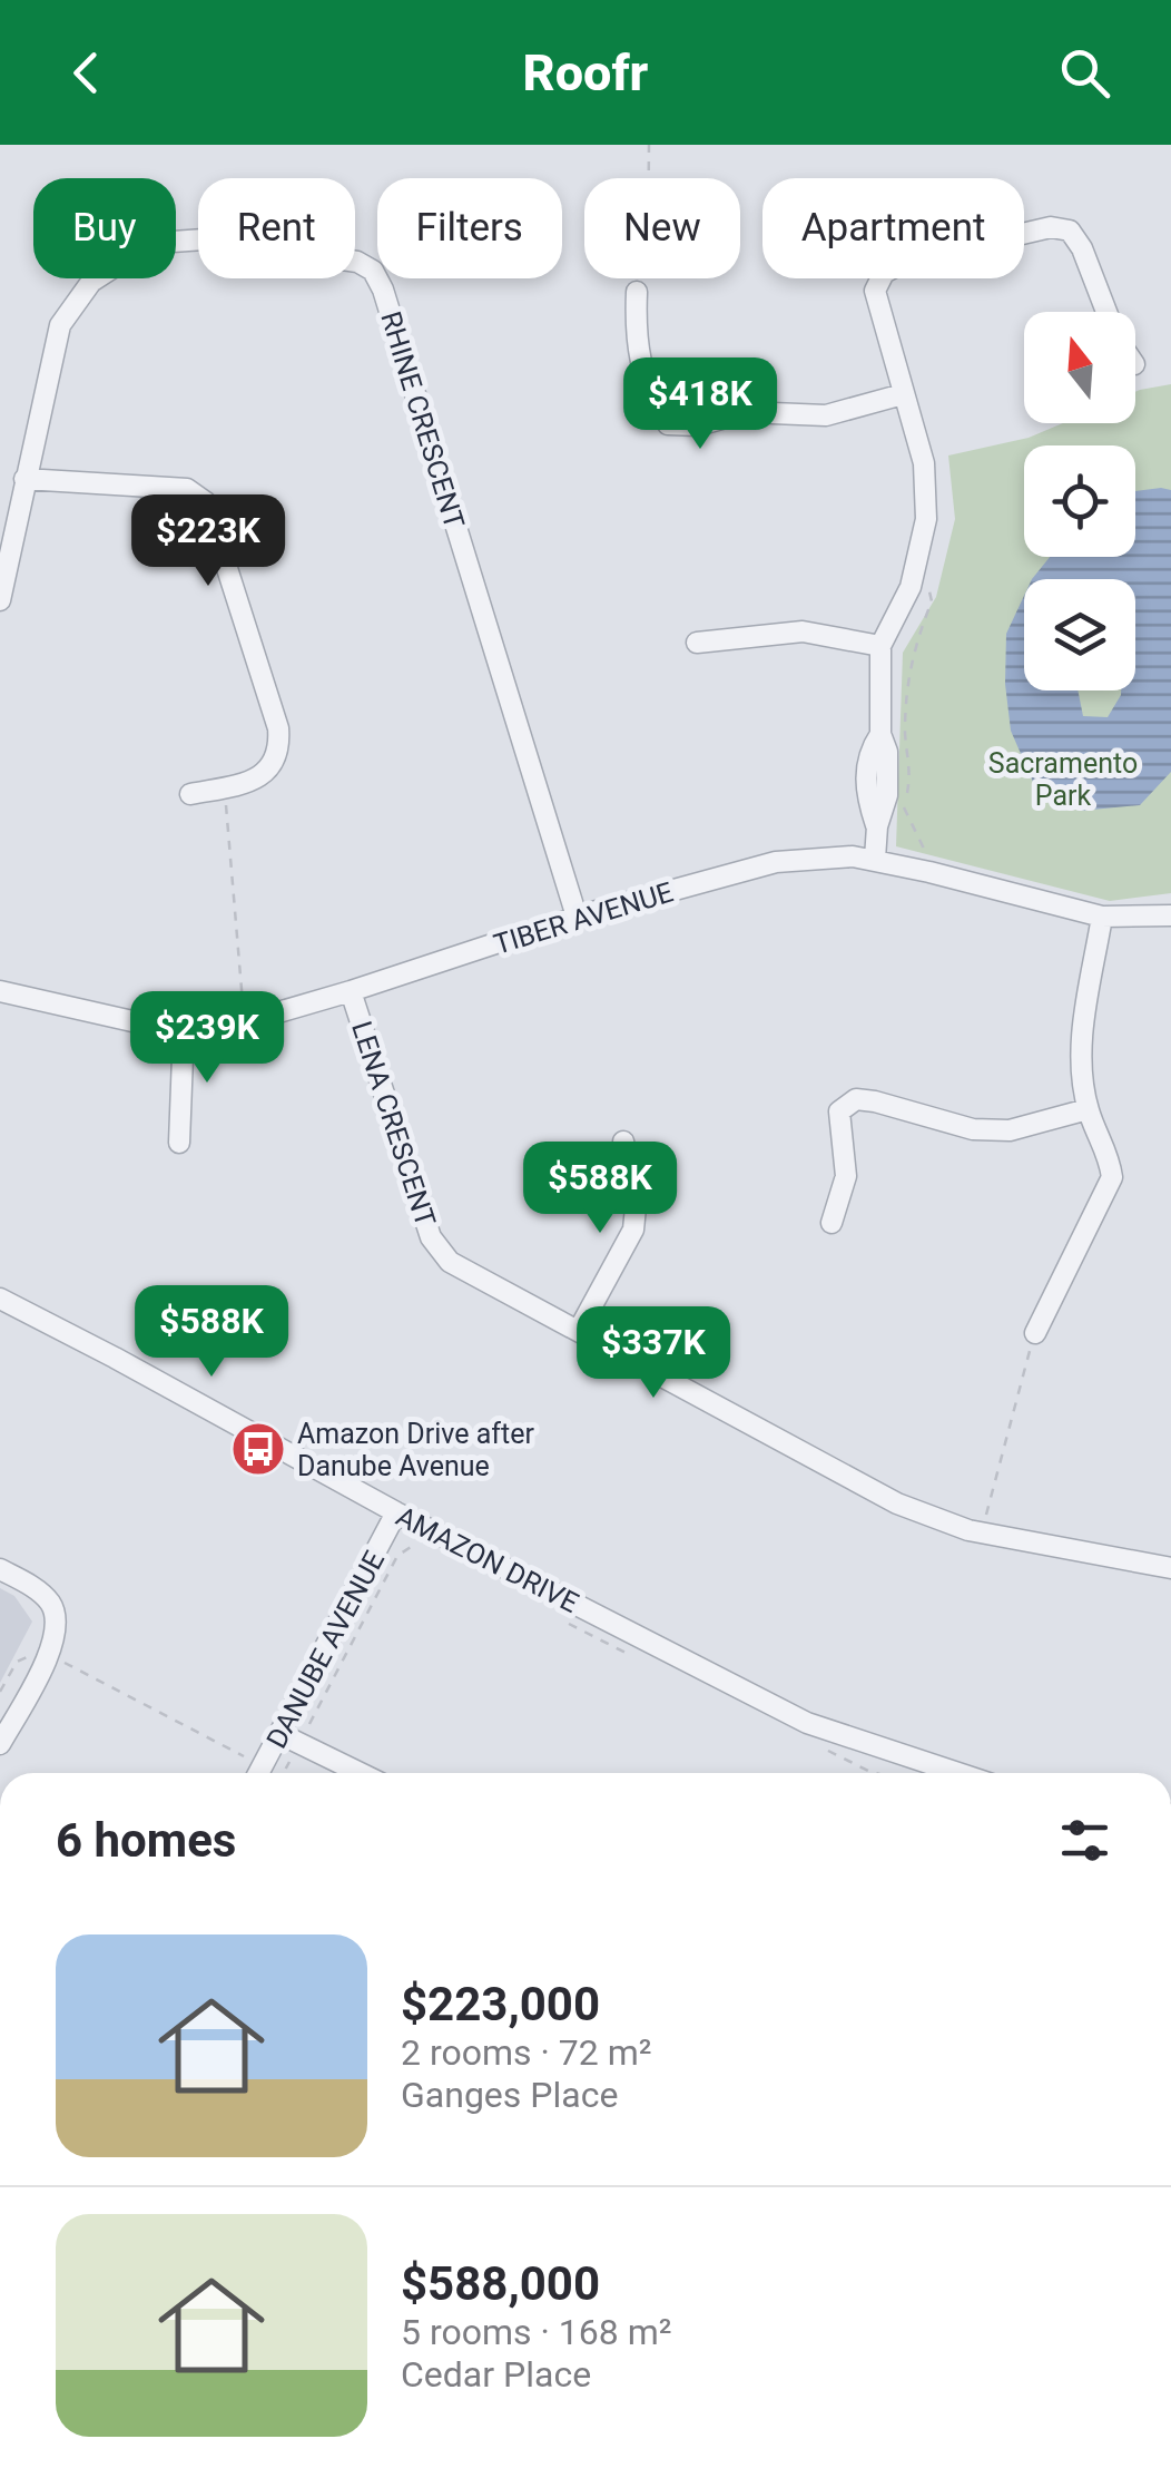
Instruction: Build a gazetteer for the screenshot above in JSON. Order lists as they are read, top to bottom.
{
  "streets": {
    "street": [
      "RHINE CRESCENT",
      "TIBER AVENUE",
      "LENA CRESCENT",
      "AMAZON DRIVE",
      "DANUBE AVENUE"
    ]
  },
  "crossings": [
    ["RHINE CRESCENT", "TIBER AVENUE"],
    ["TIBER AVENUE", "LENA CRESCENT"],
    ["AMAZON DRIVE", "DANUBE AVENUE"]
  ],
  "parks": ["Sacramento Park"],
  "places": {
    "bus stop": ["Amazon Drive after Danube Avenue"]
  },
  "north": "top",
  "page": {
    "header": "Roofr",
    "chip": [
      "Buy",
      "Rent",
      "Filters",
      "New",
      "Apartment"
    ],
    "price": [
      "$418K",
      "$223K",
      "$239K",
      "$588K",
      "$588K",
      "$337K"
    ],
    "heading": "6 homes",
    "list": [
      {
        "name": "$223,000",
        "note": "2 rooms · 72 m² · Ganges Place"
      },
      {
        "name": "$588,000",
        "note": "5 rooms · 168 m² · Cedar Place"
      }
    ]
  }
}
